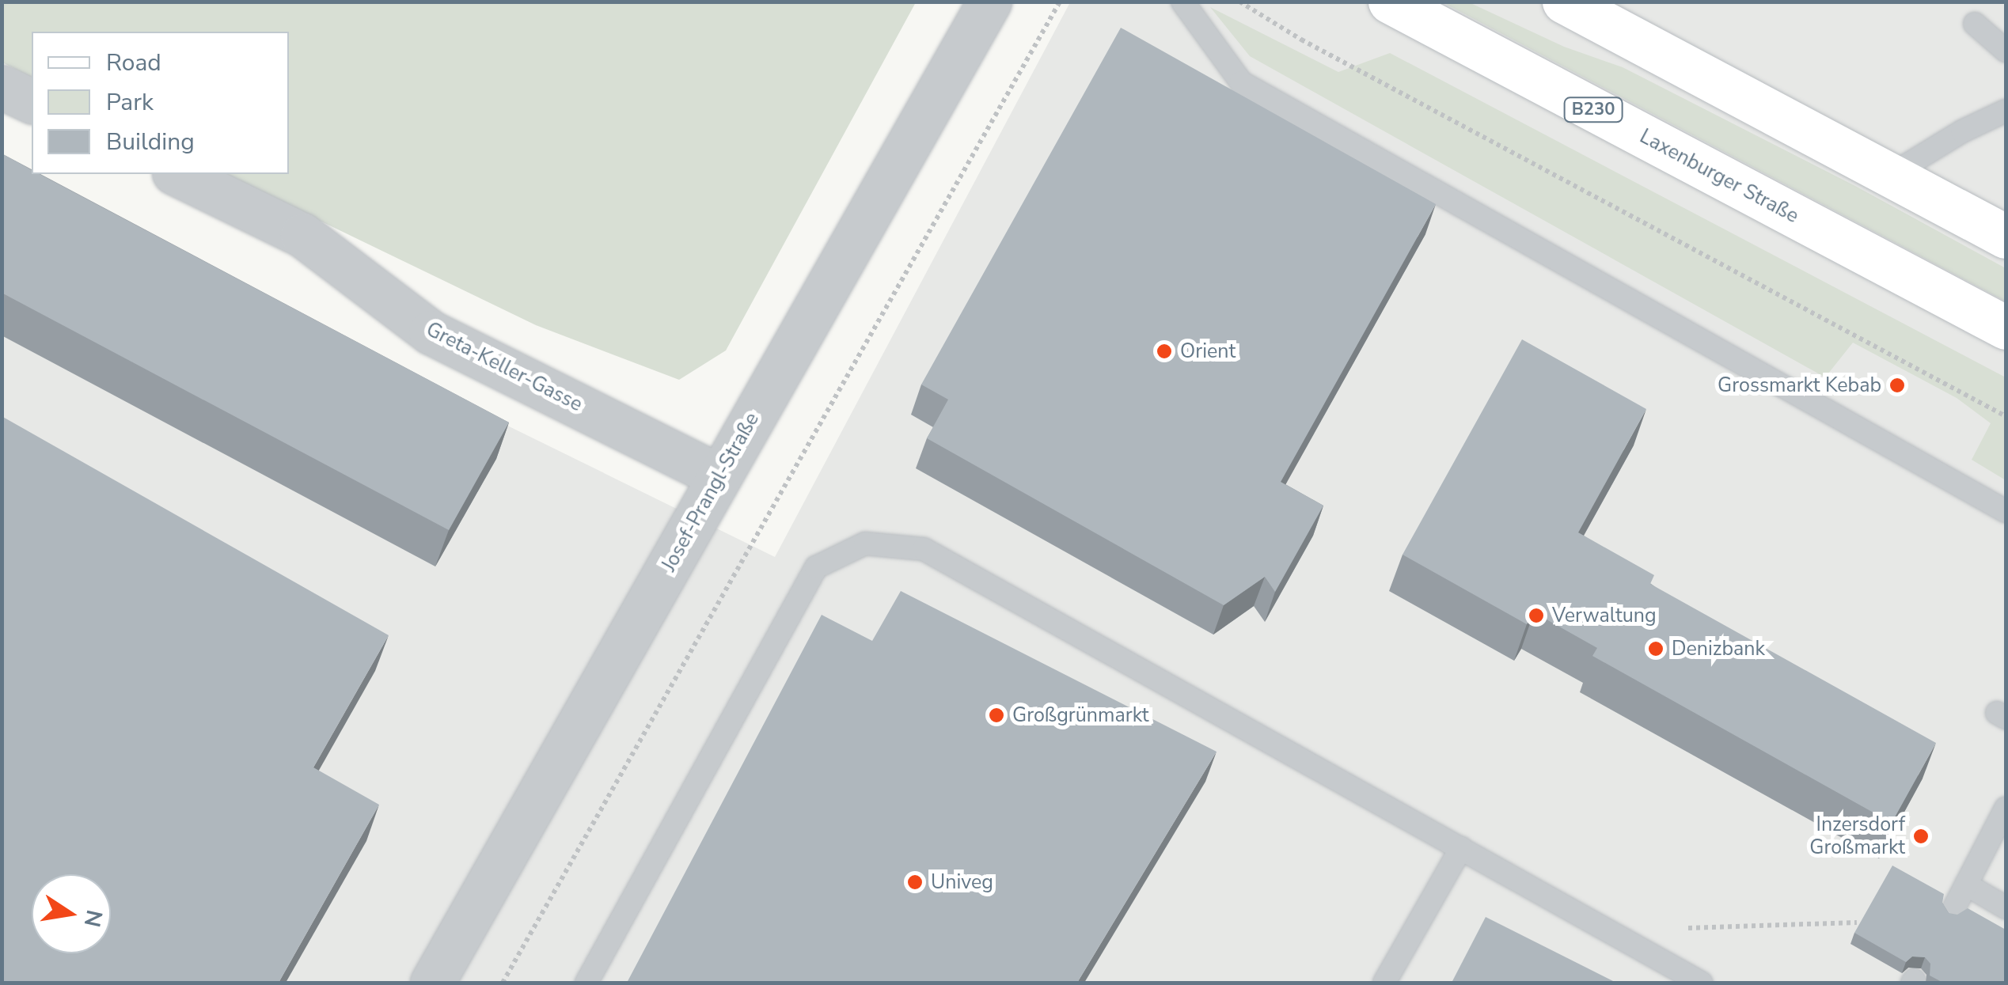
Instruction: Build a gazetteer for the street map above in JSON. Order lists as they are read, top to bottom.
{
  "streets": {
    "main road": ["B230", "Laxenburger Straße"],
    "street": ["Greta-Keller-Gasse", "Josef-Prangl-Straße"]
  },
  "crossings": [
    ["Greta-Keller-Gasse", "Josef-Prangl-Straße"]
  ],
  "places": [
    "Orient",
    "Grossmarkt Kebab",
    "Verwaltung",
    "Denizbank",
    "Großgrünmarkt",
    "Inzersdorf Großmarkt",
    "Univeg"
  ],
  "legend": ["Road", "Park", "Building"],
  "north": "right"
}
